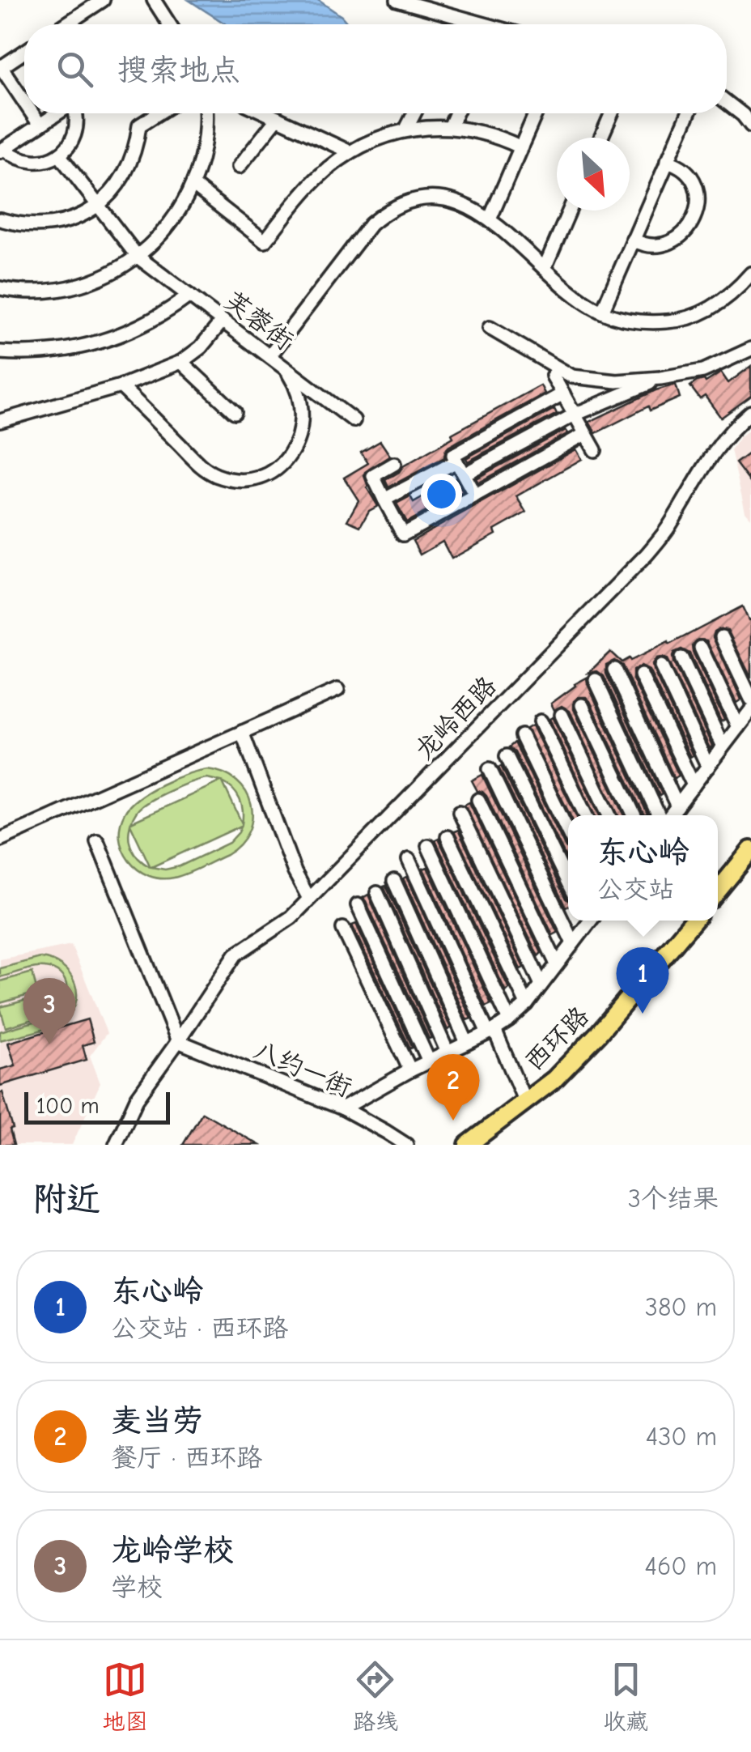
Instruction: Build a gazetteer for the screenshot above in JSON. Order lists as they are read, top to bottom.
{
  "streets": {
    "main road": ["西环路"],
    "street": ["芙蓉街", "龙岭西路", "八约一街"]
  },
  "crossings": [
    ["龙岭西路", "八约一街"]
  ],
  "scale_bar": "100 m",
  "north": "bottom right",
  "page": {
    "search": "搜索地点",
    "popup": ["东心岭", "公交站"],
    "pins": ["1", "3", "2"],
    "scale": "100 m",
    "heading": ["附近", "3个结果"],
    "list": [
      {
        "mark": "1",
        "name": "东心岭",
        "note": "公交站 · 西环路",
        "value": "380 m"
      },
      {
        "mark": "2",
        "name": "麦当劳",
        "note": "餐厅 · 西环路",
        "value": "430 m"
      },
      {
        "mark": "3",
        "name": "龙岭学校",
        "note": "学校",
        "value": "460 m"
      }
    ],
    "nav": ["地图", "路线", "收藏"]
  }
}
